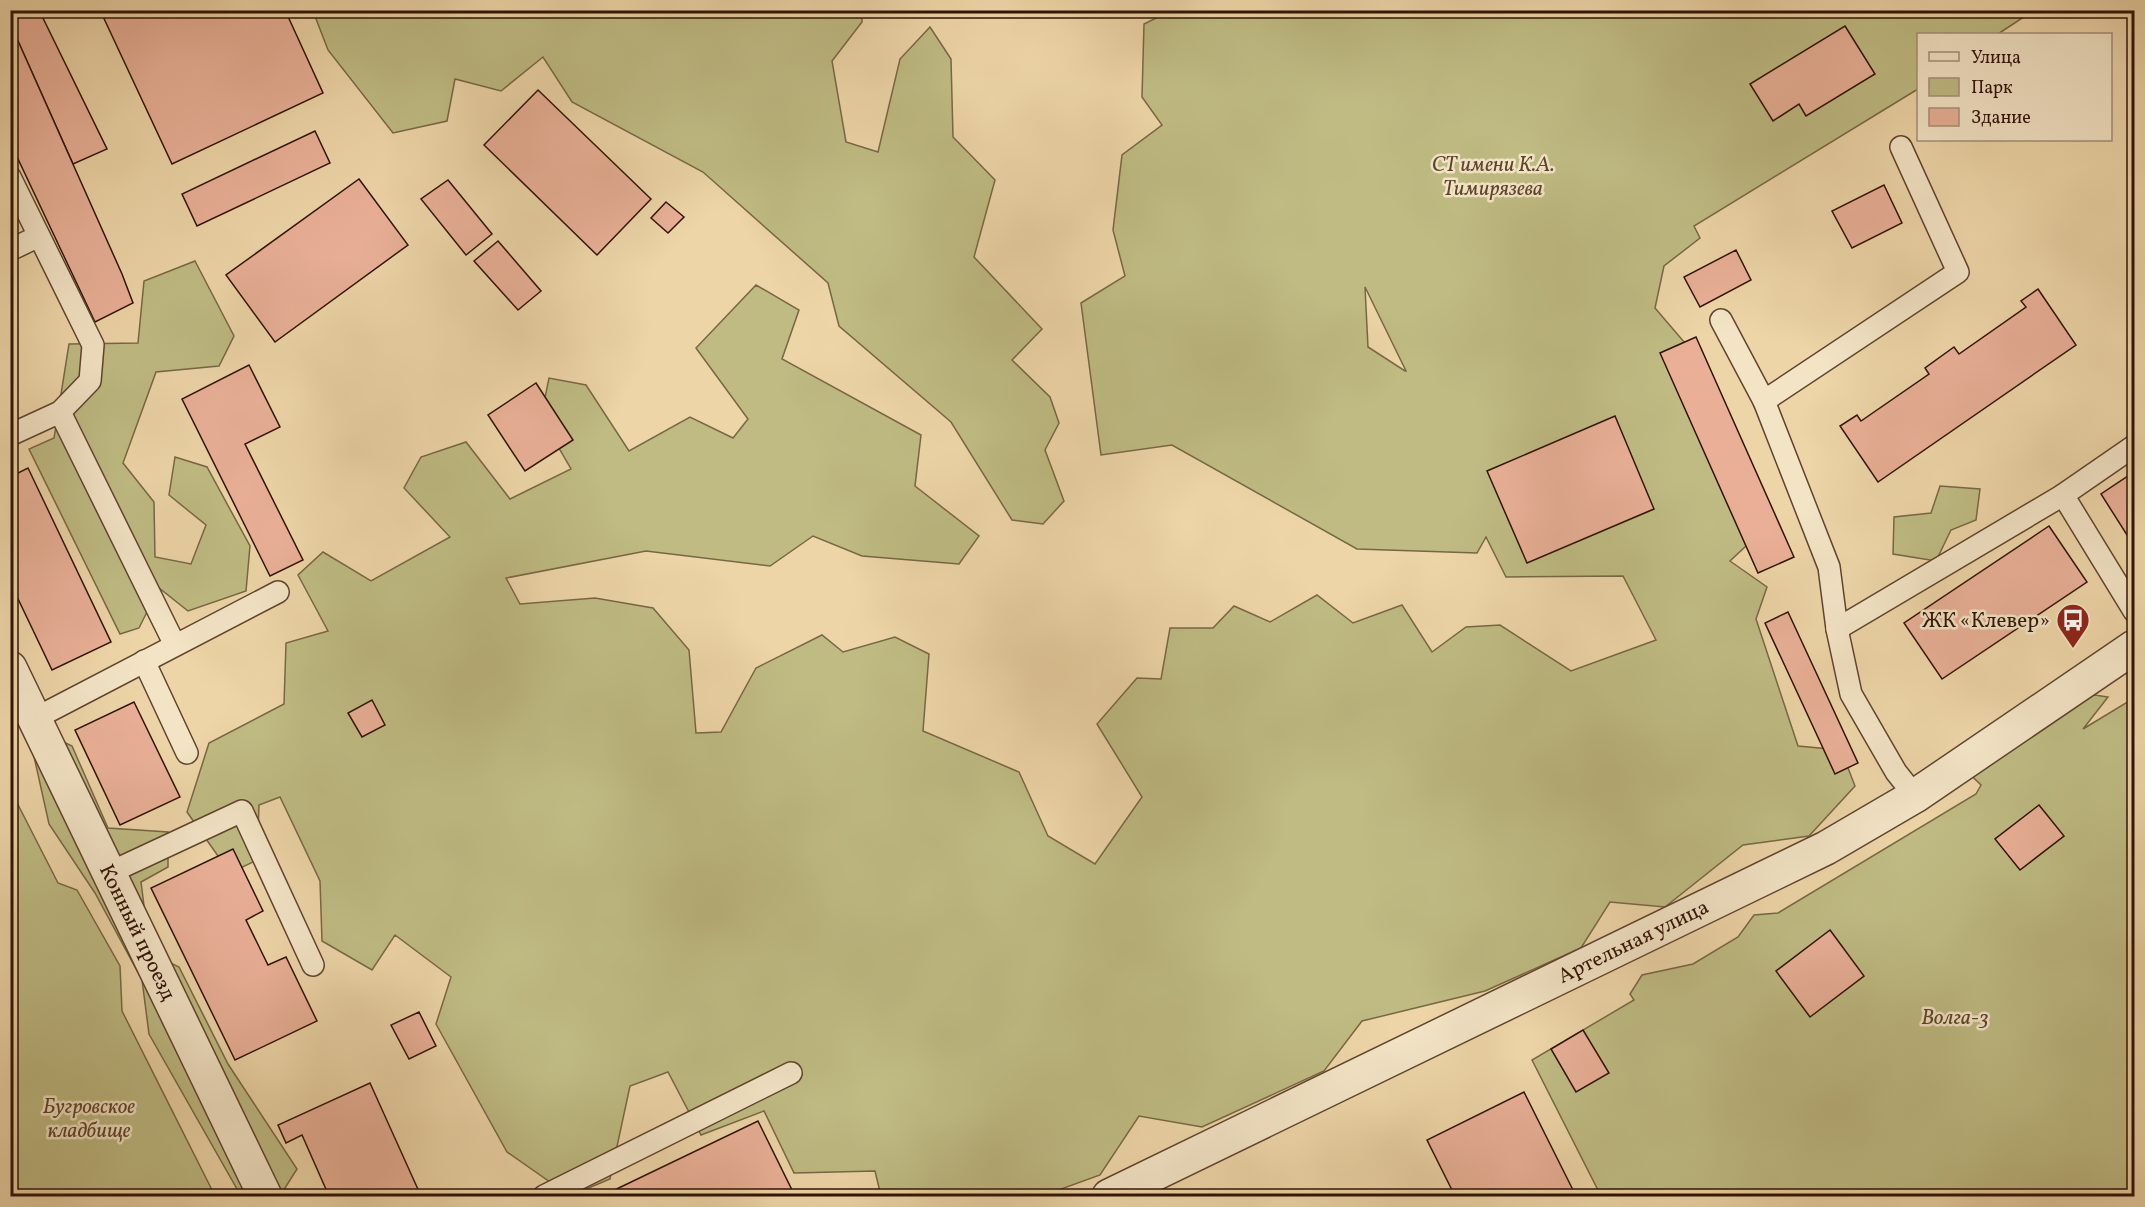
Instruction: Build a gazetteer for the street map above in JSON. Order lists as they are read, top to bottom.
{
  "streets": {
    "street": ["Конный проезд", "Артельная улица"]
  },
  "parks": ["СТ имени К.А. Тимирязева", "Волга-3", "Бугровское кладбище"],
  "places": {
    "bus stop": ["ЖК «Клевер»"]
  },
  "legend": ["Улица", "Парк", "Здание"]
}
